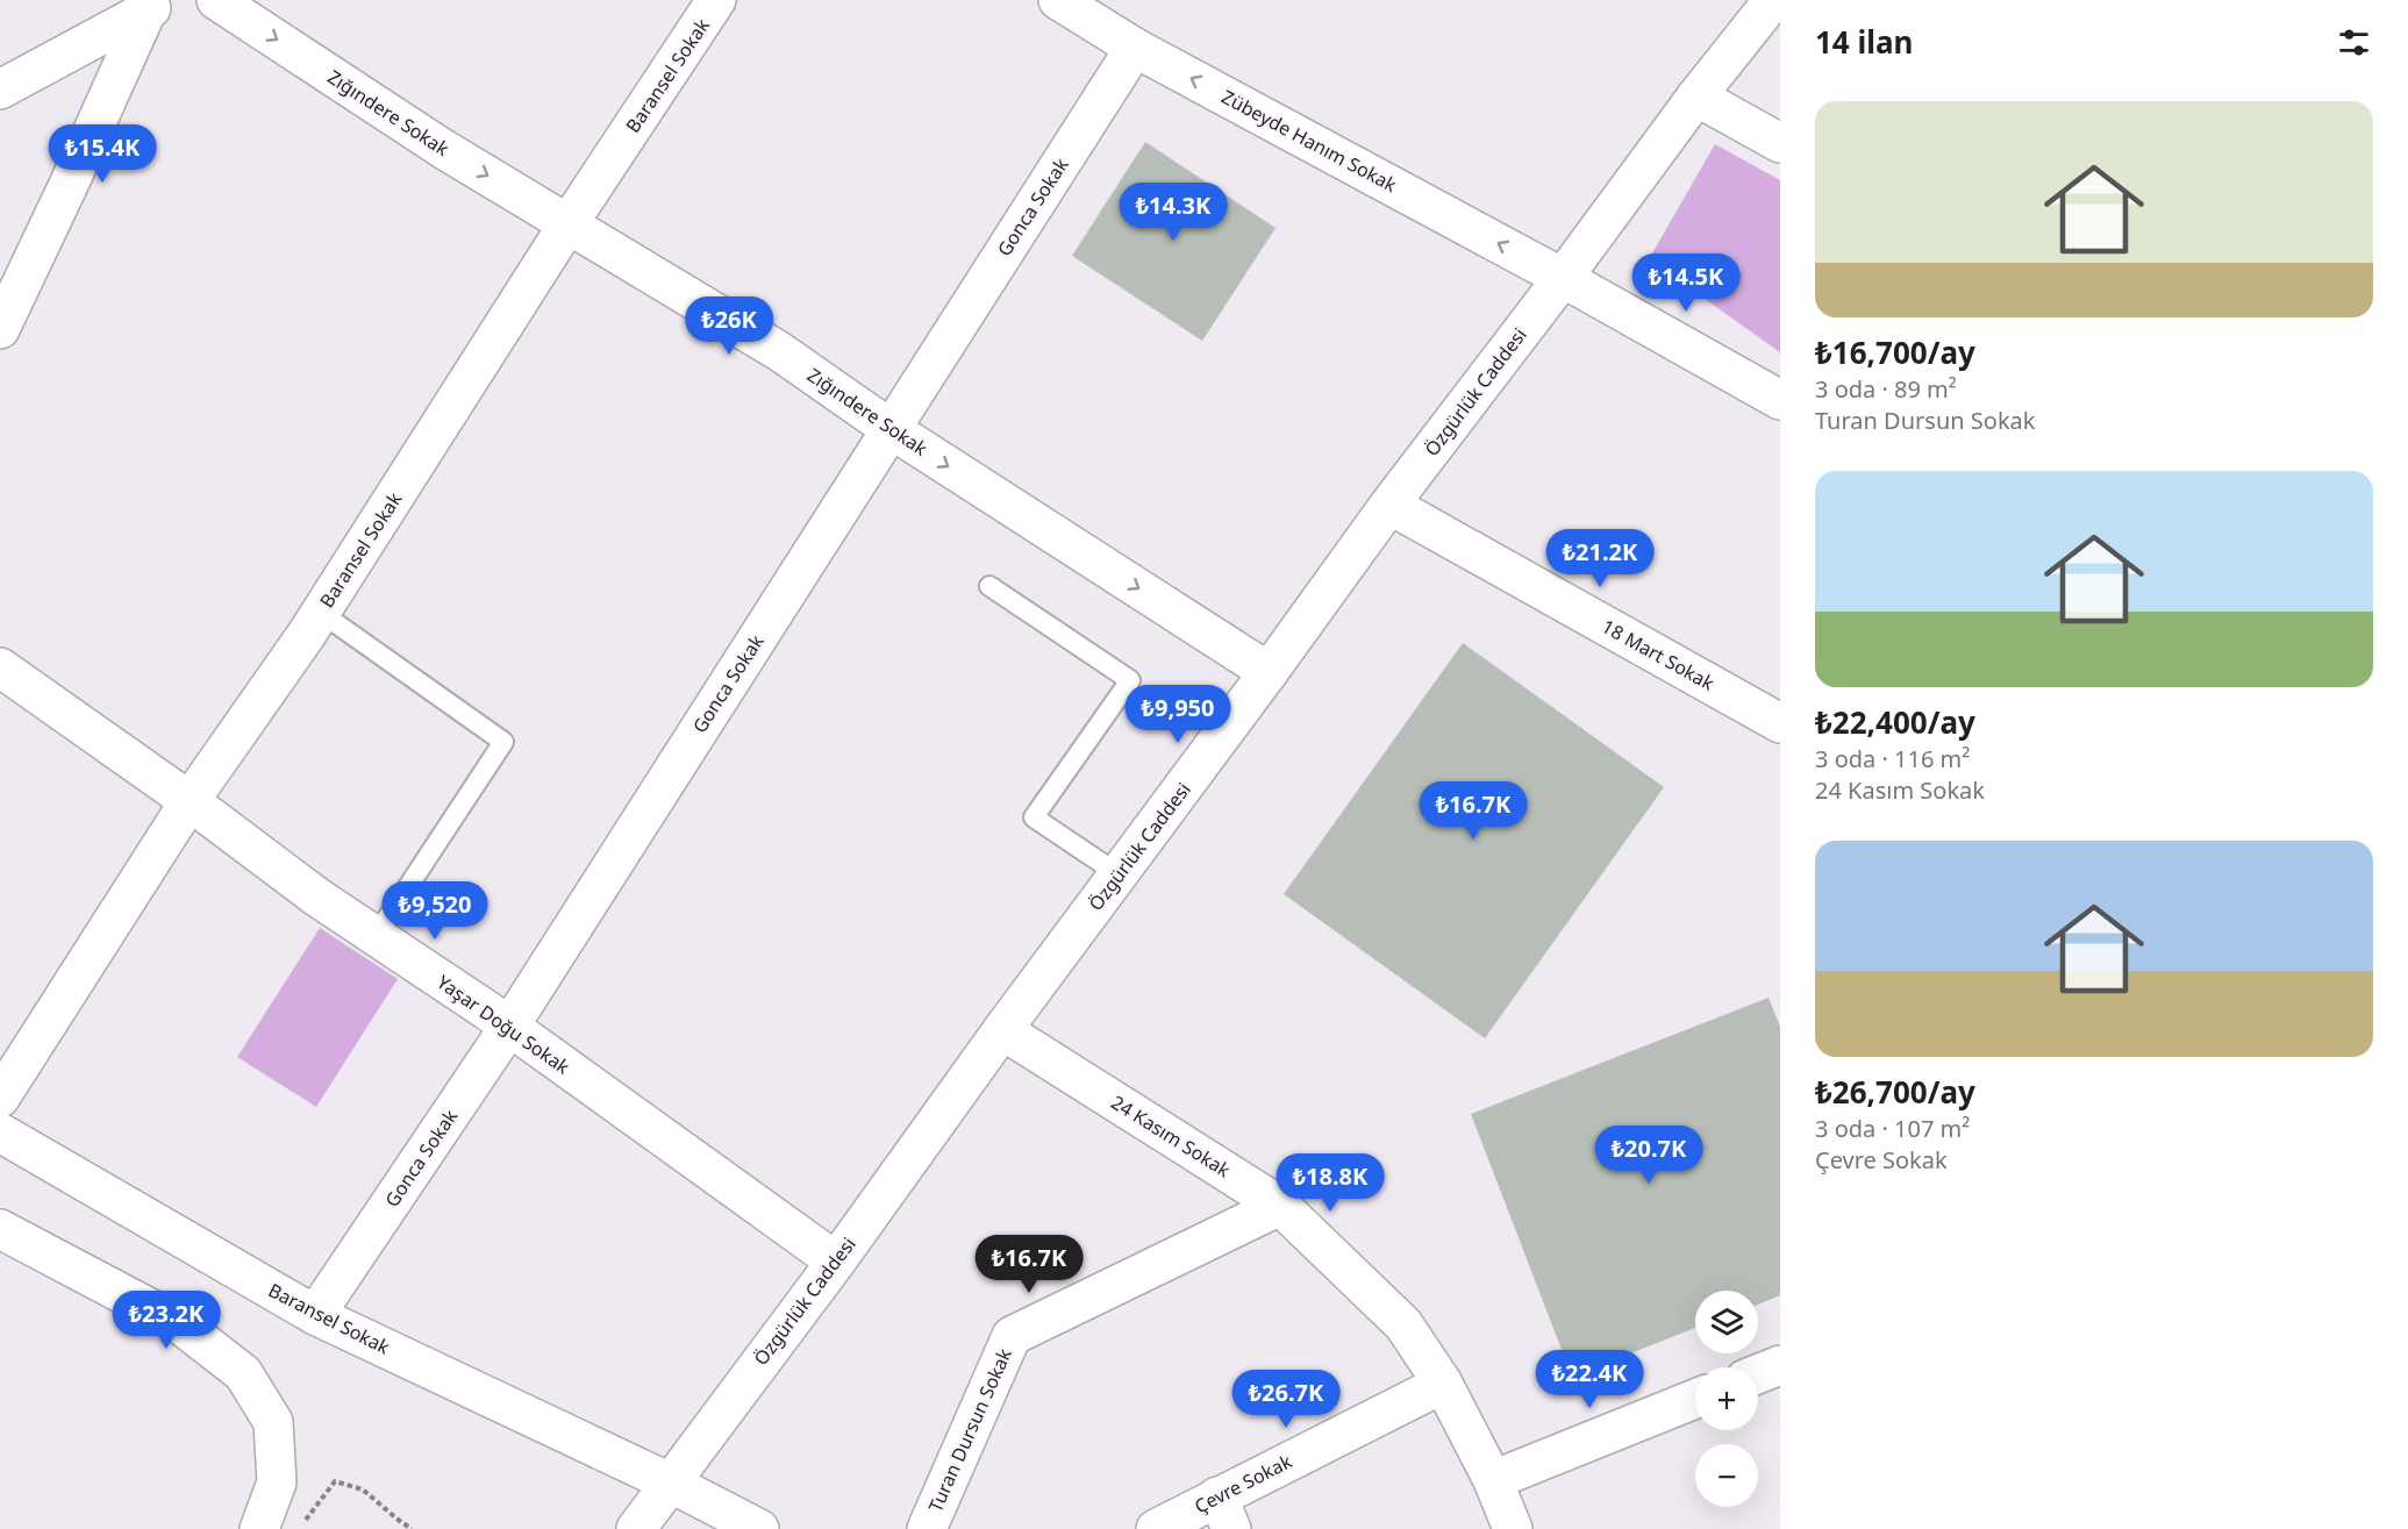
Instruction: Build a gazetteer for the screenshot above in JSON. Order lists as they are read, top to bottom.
{
  "streets": {
    "street": [
      "Baransel Sokak",
      "Zığındere Sokak",
      "Zübeyde Hanım Sokak",
      "Gonca Sokak",
      "Özgürlük Caddesi",
      "18 Mart Sokak",
      "Yaşar Doğu Sokak",
      "24 Kasım Sokak",
      "Turan Dursun Sokak",
      "Çevre Sokak"
    ]
  },
  "crossings": [
    ["Baransel Sokak", "Zığındere Sokak"],
    ["Baransel Sokak", "Gonca Sokak"],
    ["Baransel Sokak", "Özgürlük Caddesi"],
    ["Baransel Sokak", "Yaşar Doğu Sokak"],
    ["Zığındere Sokak", "Gonca Sokak"],
    ["Zığındere Sokak", "Özgürlük Caddesi"],
    ["Zübeyde Hanım Sokak", "Gonca Sokak"],
    ["Zübeyde Hanım Sokak", "Özgürlük Caddesi"],
    ["Gonca Sokak", "Yaşar Doğu Sokak"],
    ["Özgürlük Caddesi", "18 Mart Sokak"],
    ["Özgürlük Caddesi", "Yaşar Doğu Sokak"],
    ["Özgürlük Caddesi", "24 Kasım Sokak"],
    ["24 Kasım Sokak", "Turan Dursun Sokak"],
    ["24 Kasım Sokak", "Çevre Sokak"]
  ],
  "one_way": ["Zığındere Sokak", "Zübeyde Hanım Sokak"],
  "page": {
    "heading": "14 ilan",
    "list": [
      {
        "name": "₺16,700/ay",
        "note": "3 oda · 89 m² · Turan Dursun Sokak"
      },
      {
        "name": "₺22,400/ay",
        "note": "3 oda · 116 m² · 24 Kasım Sokak"
      },
      {
        "name": "₺26,700/ay",
        "note": "3 oda · 107 m² · Çevre Sokak"
      }
    ],
    "price": [
      "₺15.4K",
      "₺14.3K",
      "₺14.5K",
      "₺26K",
      "₺21.2K",
      "₺9,950",
      "₺16.7K",
      "₺9,520",
      "₺20.7K",
      "₺18.8K",
      "₺16.7K",
      "₺23.2K",
      "₺22.4K",
      "₺26.7K"
    ],
    "map_buttons": ["+", "−"]
  }
}
